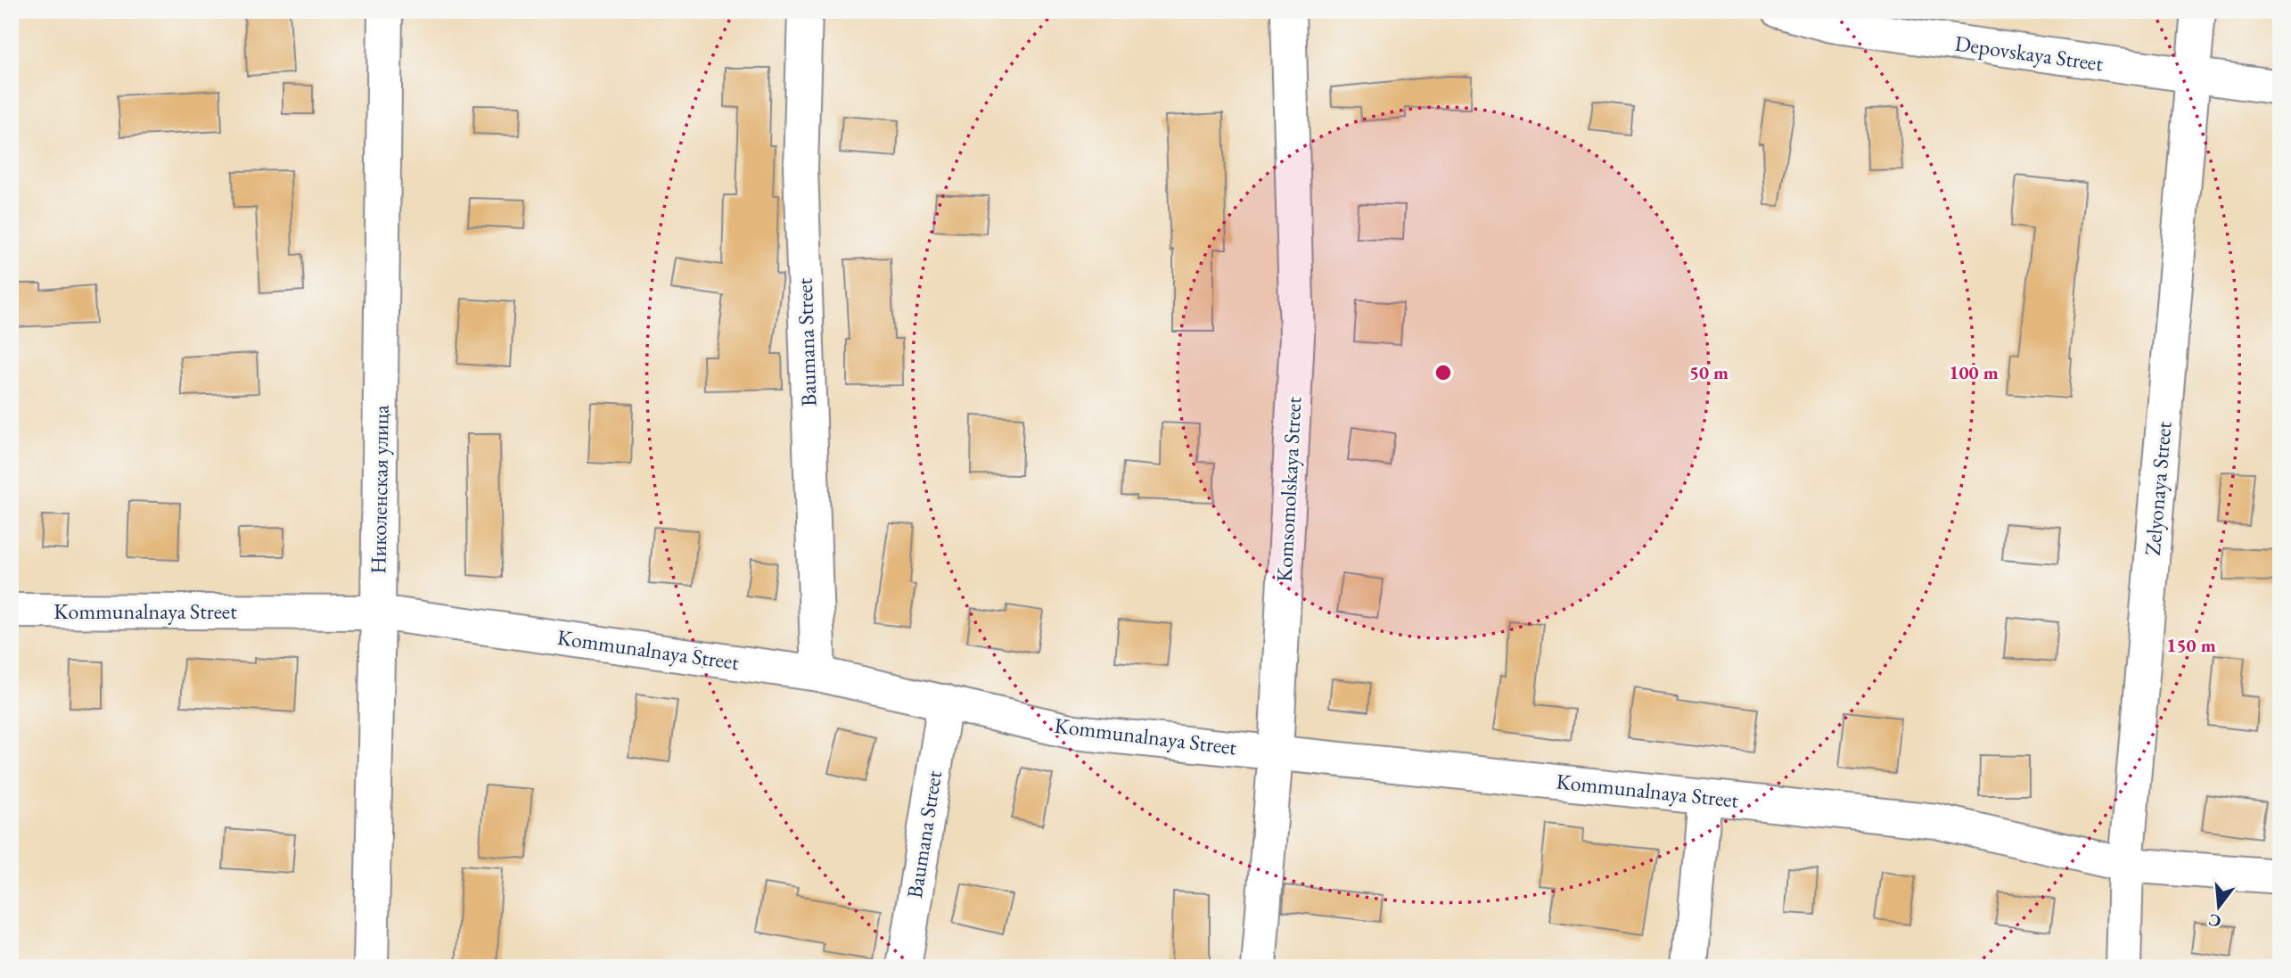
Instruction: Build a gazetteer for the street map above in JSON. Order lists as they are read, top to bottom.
{
  "streets": {
    "street": [
      "Depovskaya Street",
      "Baumana Street",
      "Zelyonaya Street",
      "Николенская улица",
      "Komsomolskaya Street",
      "Kommunalnaya Street"
    ]
  },
  "crossings": [
    ["Depovskaya Street", "Zelyonaya Street"],
    ["Baumana Street", "Kommunalnaya Street"],
    ["Zelyonaya Street", "Kommunalnaya Street"],
    ["Николенская улица", "Kommunalnaya Street"],
    ["Komsomolskaya Street", "Kommunalnaya Street"]
  ],
  "north": "bottom",
  "rings": ["50 m", "100 m", "150 m"]
}
